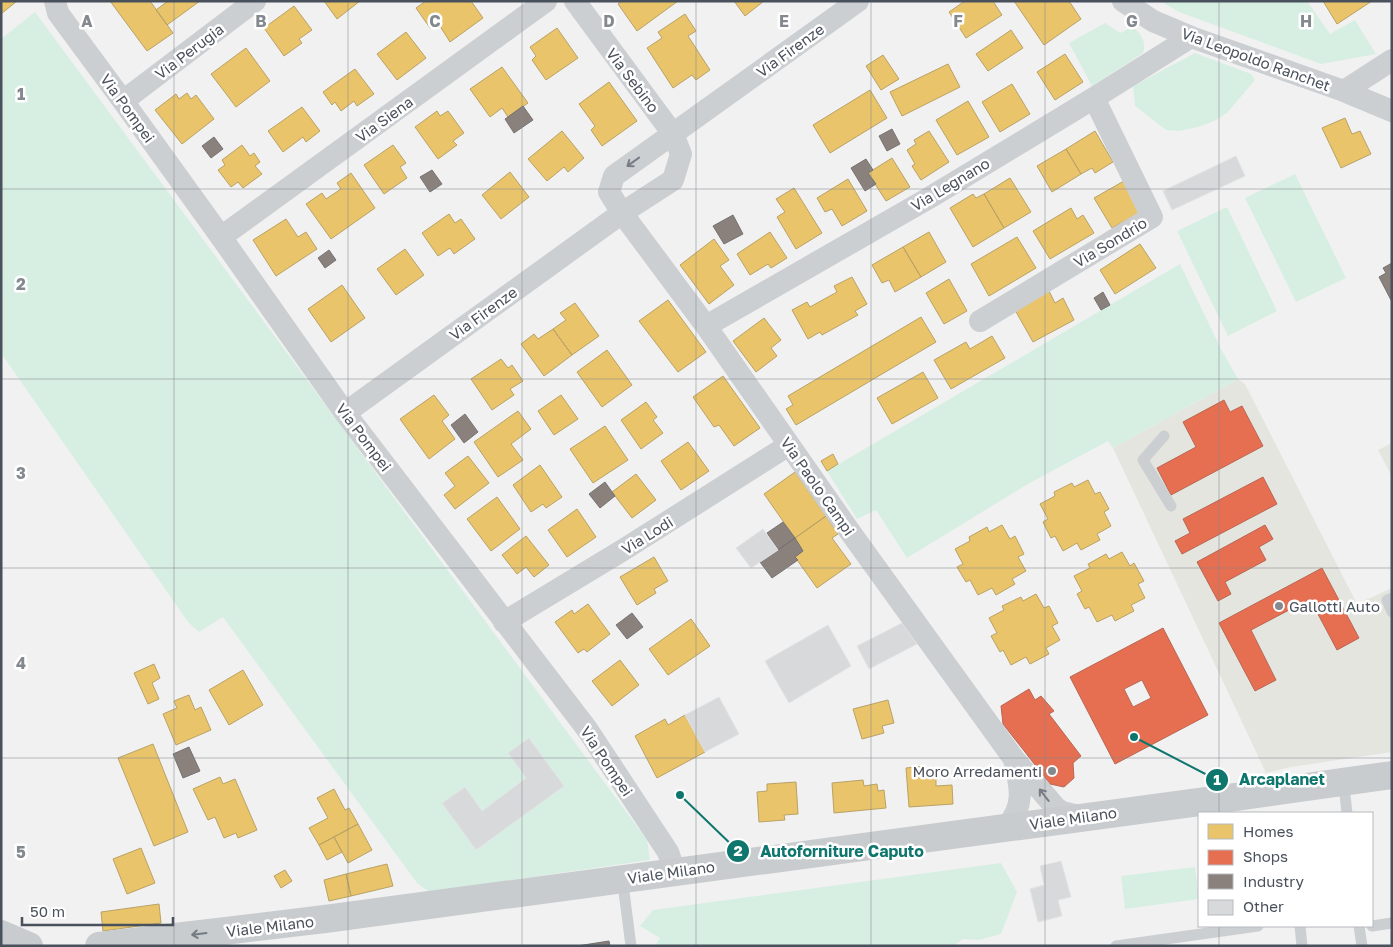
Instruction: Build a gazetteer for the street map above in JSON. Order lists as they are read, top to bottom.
{
  "streets": {
    "main road": ["Viale Milano"],
    "street": [
      "Via Firenze",
      "Via Perugia",
      "Via Leopoldo Ranchet",
      "Via Sebino",
      "Via Pompei",
      "Via Siena",
      "Via Legnano",
      "Via Sondrio",
      "Via Paolo Campi",
      "Via Lodi"
    ]
  },
  "crossings": [
    ["Via Firenze", "Via Sebino"],
    ["Via Firenze", "Via Pompei"],
    ["Via Firenze", "Via Paolo Campi"],
    ["Via Perugia", "Via Pompei"],
    ["Via Leopoldo Ranchet", "Via Legnano"],
    ["Via Pompei", "Via Siena"],
    ["Via Pompei", "Via Lodi"],
    ["Via Pompei", "Viale Milano"],
    ["Via Legnano", "Via Sondrio"],
    ["Via Legnano", "Via Paolo Campi"],
    ["Via Paolo Campi", "Via Lodi"],
    ["Via Paolo Campi", "Viale Milano"]
  ],
  "places": [
    "Gallotti Auto",
    "Arcaplanet",
    "Moro Arredamenti",
    "Autoforniture Caputo"
  ],
  "legend": [
    "Homes",
    "Shops",
    "Industry",
    "Other"
  ],
  "scale_bar": "50 m",
  "grid": {
    "columns": [
      "A",
      "B",
      "C",
      "D",
      "E",
      "F",
      "G",
      "H"
    ],
    "rows": [
      "1",
      "2",
      "3",
      "4",
      "5"
    ]
  }
}
